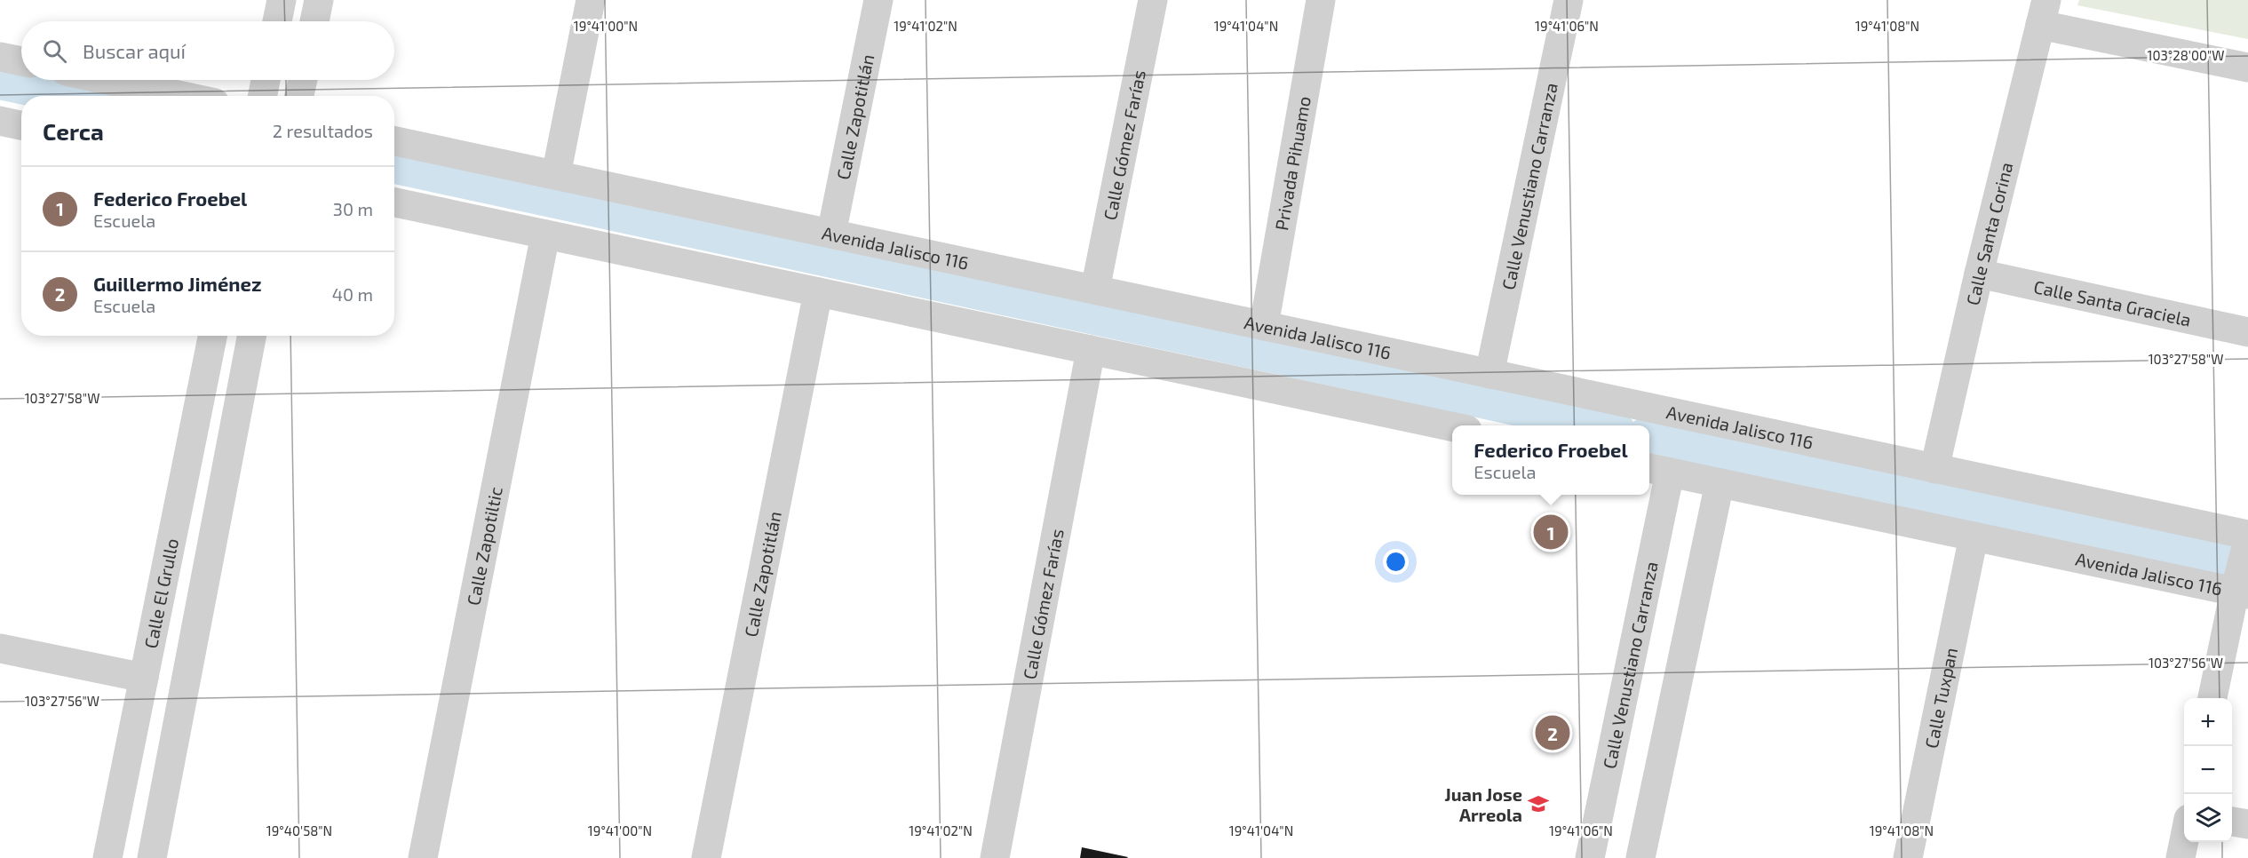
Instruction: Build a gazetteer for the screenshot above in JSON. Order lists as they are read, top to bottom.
{
  "streets": {
    "street": [
      "Calle Zapotitlán",
      "Calle Gómez Farías",
      "Privada Pihuamo",
      "Calle Venustiano Carranza",
      "Calle Santa Corina",
      "Avenida Jalisco 116",
      "Calle Santa Graciela",
      "Calle Zapotiltic",
      "Calle El Grullo",
      "Calle Tuxpan"
    ]
  },
  "crossings": [
    ["Calle Zapotitlán", "Avenida Jalisco 116"],
    ["Calle Gómez Farías", "Avenida Jalisco 116"],
    ["Privada Pihuamo", "Avenida Jalisco 116"],
    ["Calle Venustiano Carranza", "Avenida Jalisco 116"],
    ["Calle Santa Corina", "Avenida Jalisco 116"],
    ["Calle Santa Corina", "Calle Santa Graciela"],
    ["Avenida Jalisco 116", "Calle Tuxpan"]
  ],
  "places": {
    "school or university": ["Juan Jose Arreola"]
  },
  "page": {
    "search": "Buscar aquí",
    "heading": ["Cerca", "2 resultados"],
    "list": [
      {
        "mark": "1",
        "name": "Federico Froebel",
        "note": "Escuela",
        "value": "30 m"
      },
      {
        "mark": "2",
        "name": "Guillermo Jiménez",
        "note": "Escuela",
        "value": "40 m"
      }
    ],
    "popup": ["Federico Froebel", "Escuela"],
    "pins": ["1", "2"],
    "map_buttons": ["+", "−"]
  },
  "coordinates": [
    "19°41'00\"N",
    "19°41'02\"N",
    "19°41'04\"N",
    "19°41'06\"N",
    "19°41'08\"N",
    "103°28'00\"W",
    "103°27'58\"W",
    "103°27'56\"W",
    "19°40'58\"N"
  ]
}
